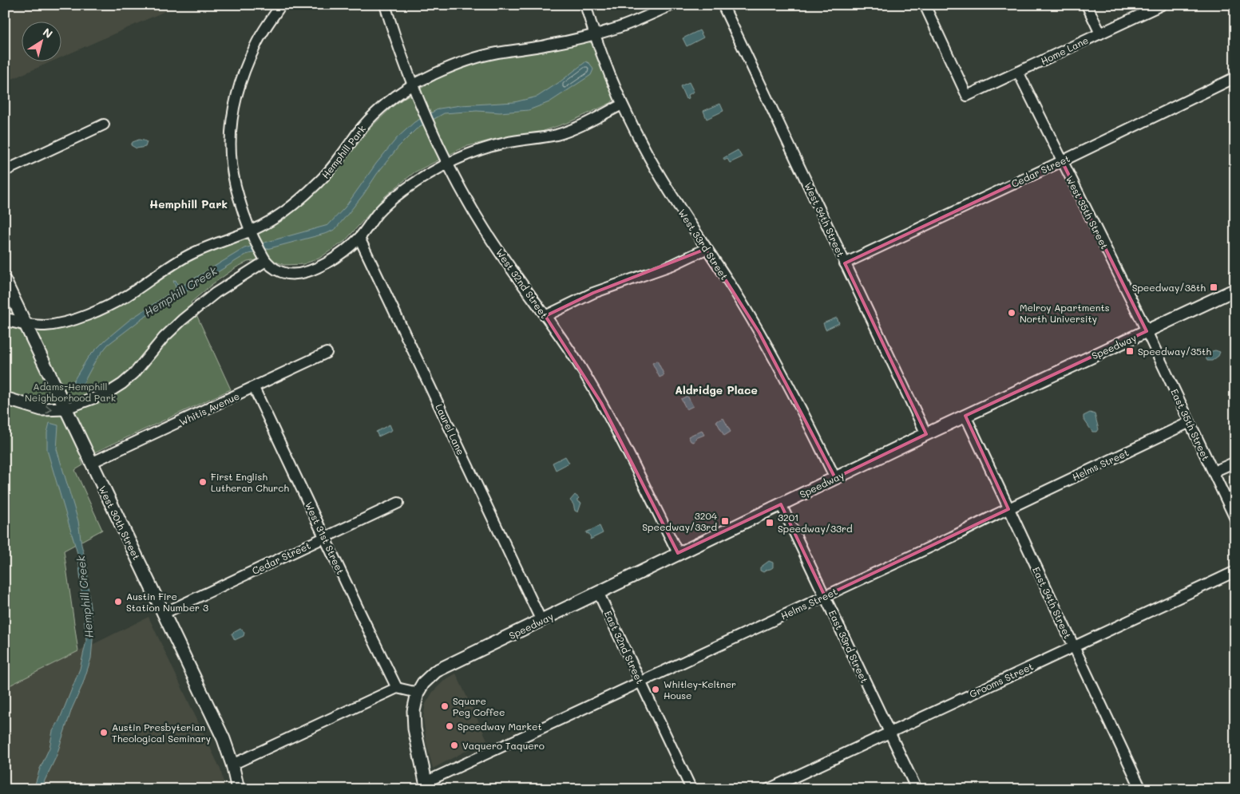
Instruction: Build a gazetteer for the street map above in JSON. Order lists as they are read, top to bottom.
{
  "streets": {
    "street": [
      "Home Lane",
      "Hemphill Park",
      "Cedar Street",
      "West 35th Street",
      "West 34th Street",
      "West 33rd Street",
      "West 32nd Street",
      "Speedway",
      "Whitis Avenue",
      "East 35th Street",
      "Laurel Lane",
      "Helms Street",
      "West 30th Street",
      "West 31st Street",
      "East 34th Street",
      "East 33rd Street",
      "East 32nd Street",
      "Grooms Street"
    ]
  },
  "crossings": [
    ["Home Lane", "West 35th Street"],
    ["Hemphill Park", "West 33rd Street"],
    ["Hemphill Park", "West 32nd Street"],
    ["Hemphill Park", "West 30th Street"],
    ["Cedar Street", "West 35th Street"],
    ["Cedar Street", "West 34th Street"],
    ["Cedar Street", "West 30th Street"],
    ["Cedar Street", "West 31st Street"],
    ["West 35th Street", "Speedway"],
    ["West 35th Street", "East 35th Street"],
    ["West 34th Street", "Speedway"],
    ["West 33rd Street", "Speedway"],
    ["West 32nd Street", "Speedway"],
    ["Speedway", "East 35th Street"],
    ["Speedway", "Laurel Lane"],
    ["Speedway", "East 34th Street"],
    ["Speedway", "East 33rd Street"],
    ["Speedway", "East 32nd Street"],
    ["Whitis Avenue", "West 30th Street"],
    ["Whitis Avenue", "West 31st Street"],
    ["East 35th Street", "Helms Street"],
    ["Helms Street", "East 34th Street"],
    ["Helms Street", "East 33rd Street"],
    ["Helms Street", "East 32nd Street"],
    ["East 34th Street", "Grooms Street"],
    ["East 33rd Street", "Grooms Street"]
  ],
  "districts": ["Hemphill Park", "Aldridge Place"],
  "water": ["Hemphill Creek"],
  "parks": ["Adams-Hemphill Neighborhood Park"],
  "places": {
    "transit": [
      "Speedway/38th",
      "Speedway/35th",
      "3204 Speedway/33rd",
      "3201 Speedway/33rd"
    ],
    "other": [
      "Melroy Apartments North University",
      "First English Lutheran Church",
      "Austin Fire Station Number 3",
      "Whitley-Keltner House",
      "Square Peg Coffee",
      "Speedway Market",
      "Austin Presbyterian Theological Seminary",
      "Vaquero Taquero"
    ]
  },
  "north": "top right"
}
